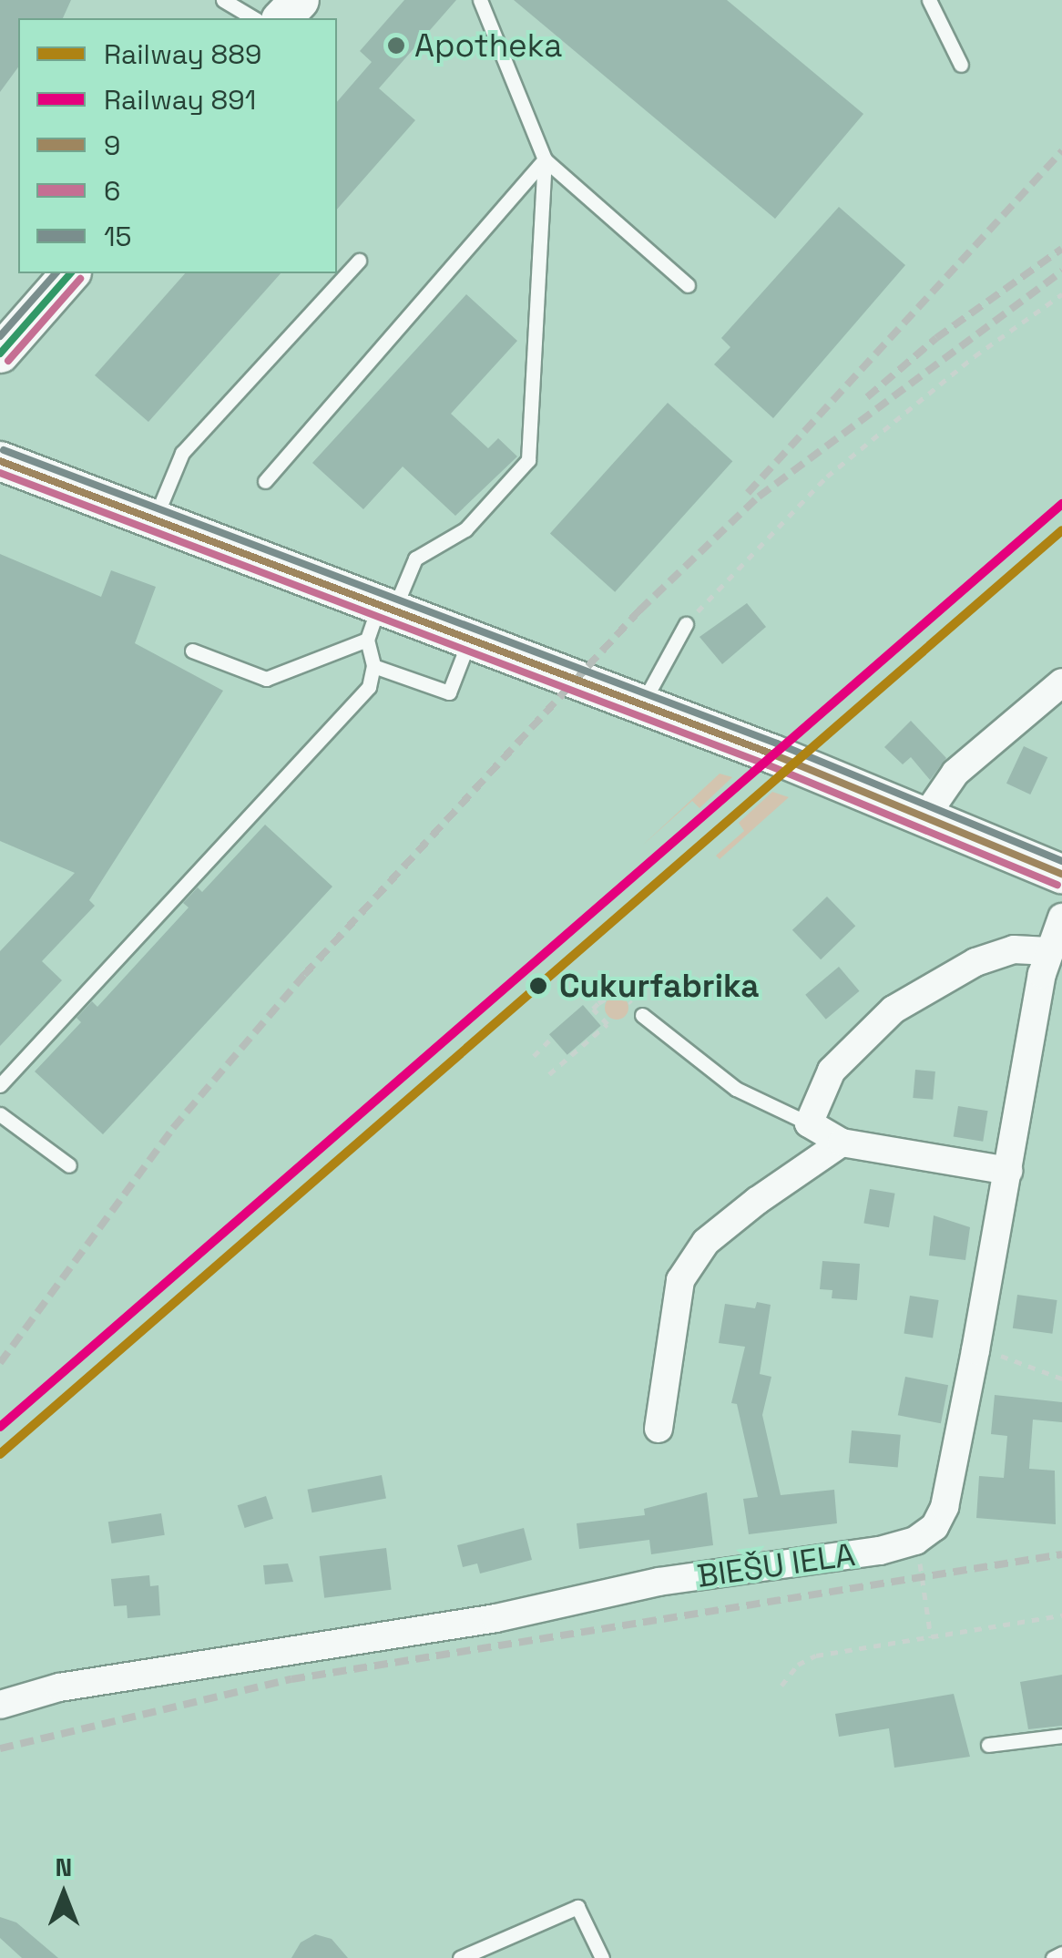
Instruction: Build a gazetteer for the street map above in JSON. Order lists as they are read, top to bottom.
{
  "streets": {
    "street": ["BIEŠU IELA"]
  },
  "places": ["Apotheka", "Cukurfabrika"],
  "lines": [
    "transit line 15",
    "transit line 6",
    "transit line 9",
    "rail line 891",
    "rail line 889"
  ],
  "legend": [
    "Railway 889",
    "Railway 891",
    "9",
    "6",
    "15"
  ],
  "north": "top"
}
